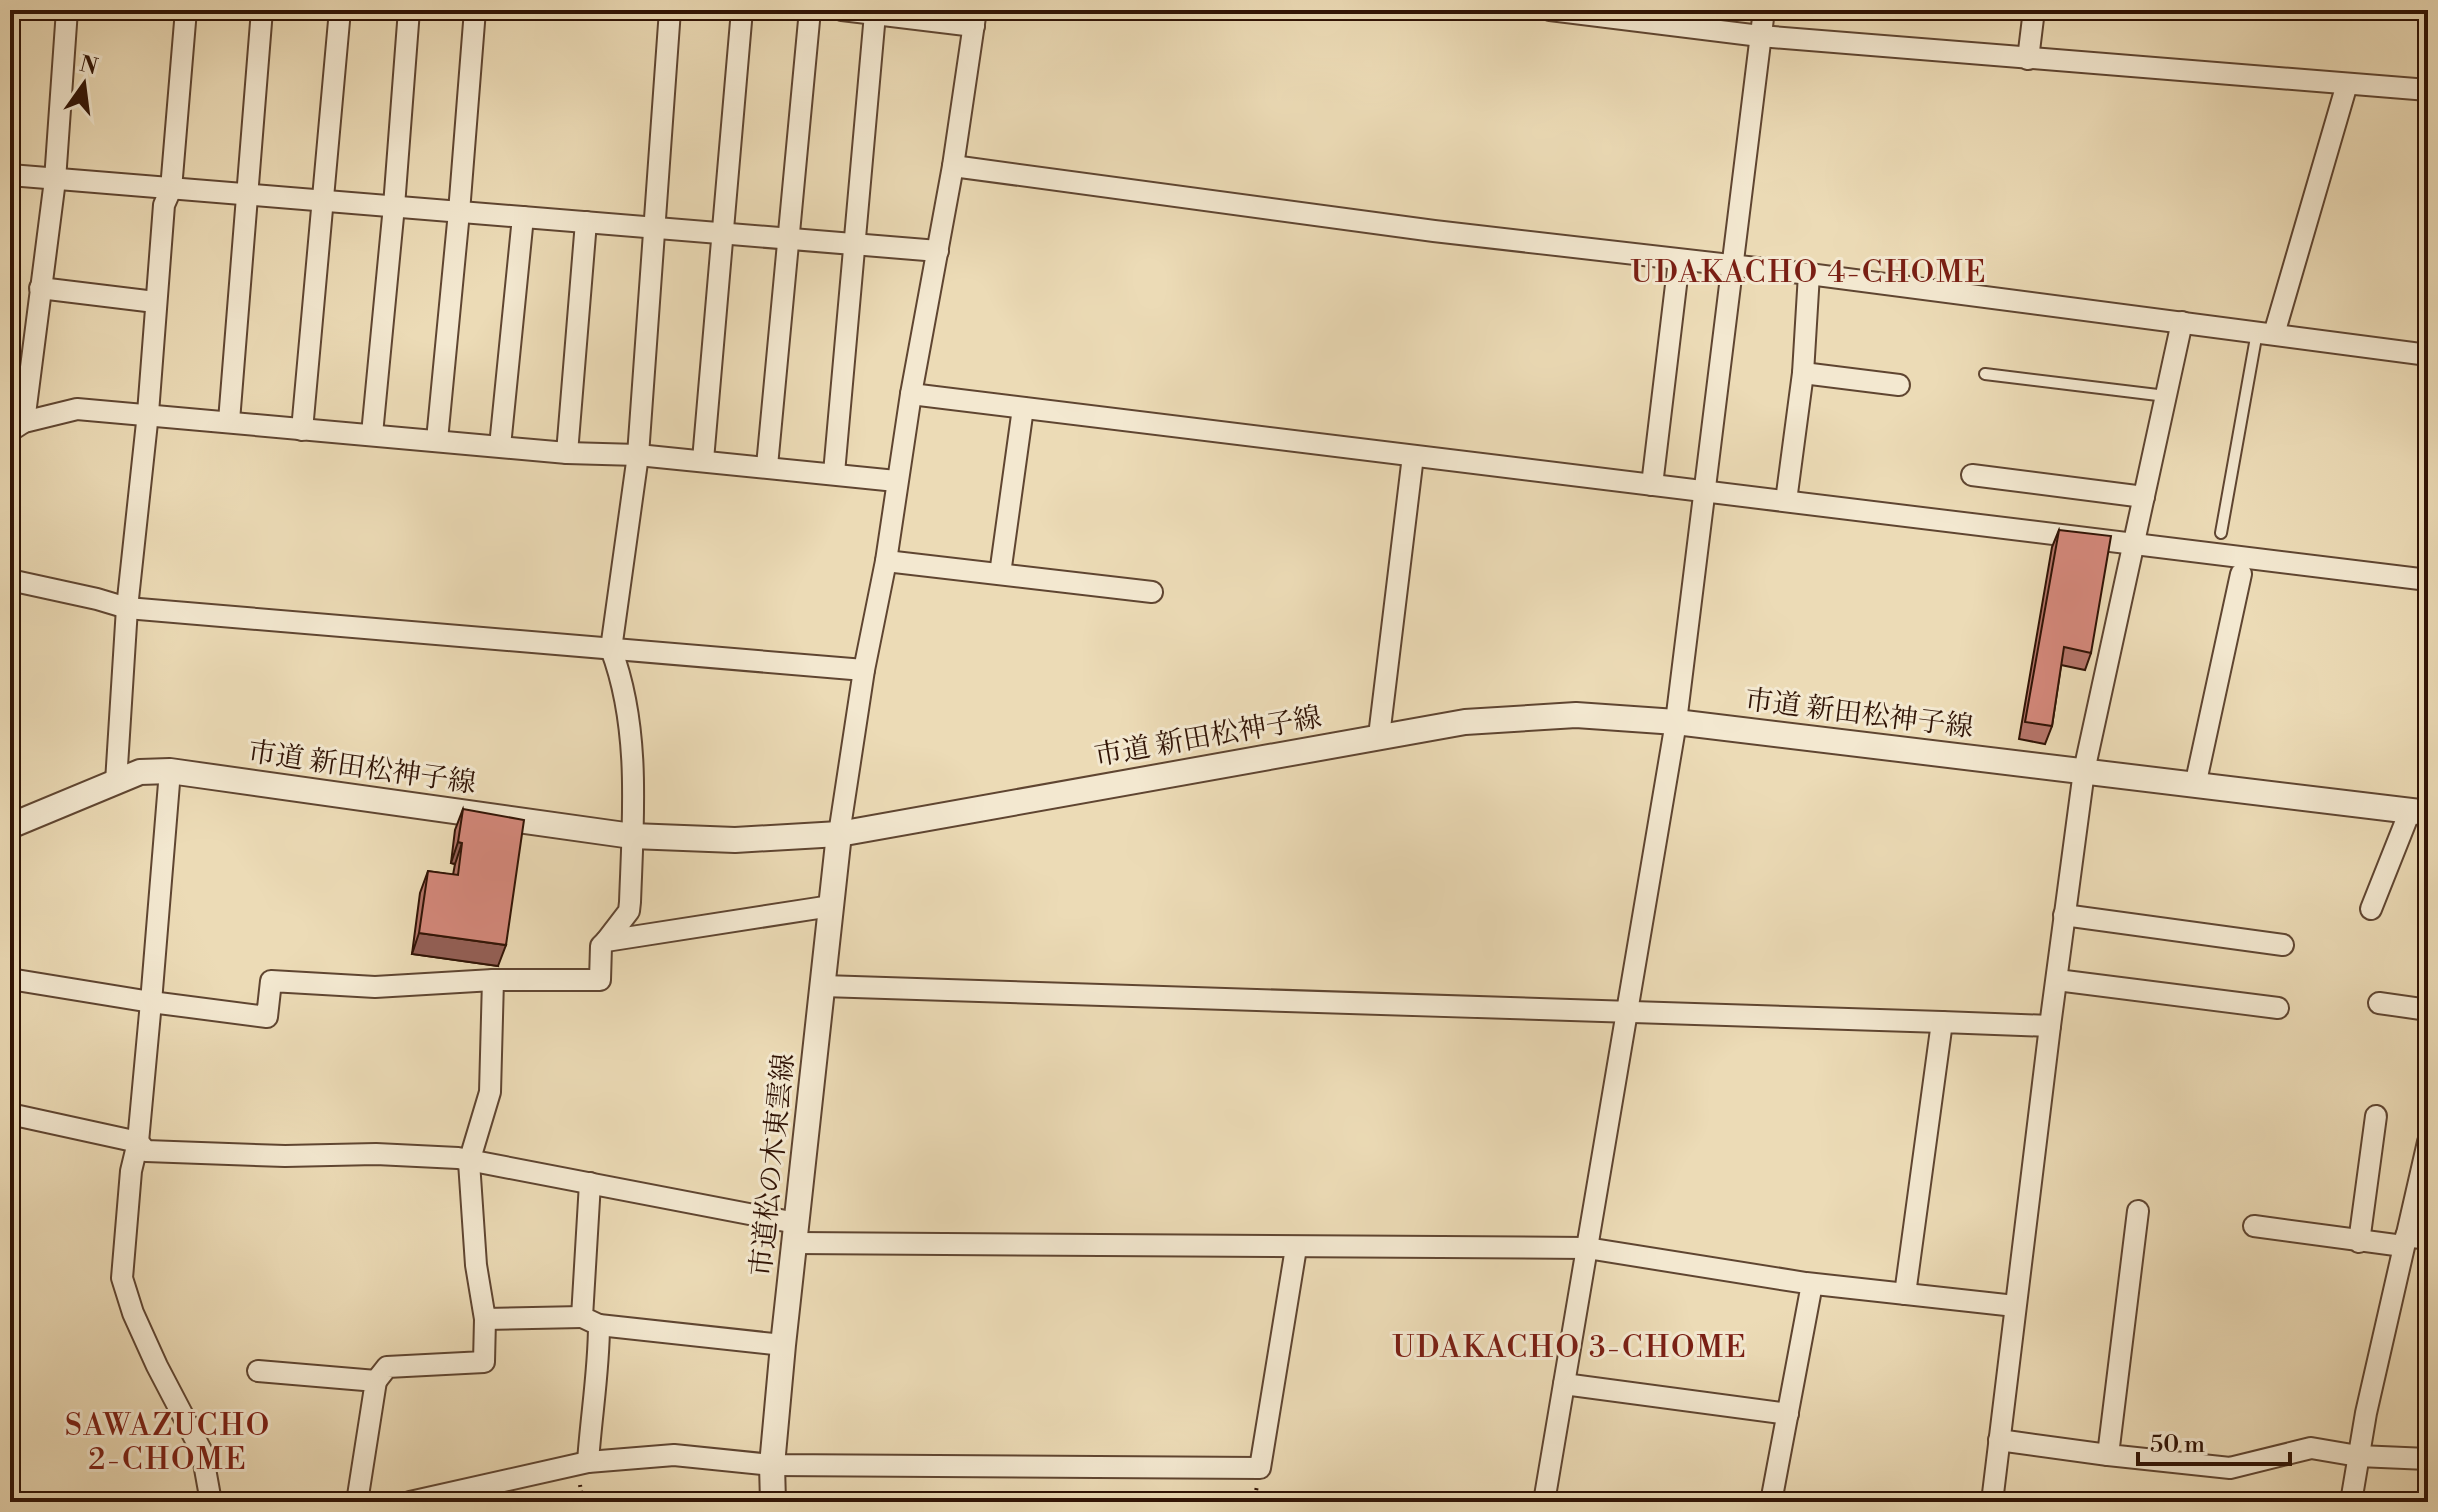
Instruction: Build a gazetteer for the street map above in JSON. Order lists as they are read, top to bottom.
{
  "streets": {
    "street": ["市道 新田松神子線", "市道松の木東雲線"]
  },
  "crossings": [
    ["市道 新田松神子線", "市道松の木東雲線"]
  ],
  "districts": ["UDAKACHO 4-CHOME", "UDAKACHO 3-CHOME", "SAWAZUCHO 2-CHOME"],
  "scale_bar": "50 m",
  "north": "top"
}
